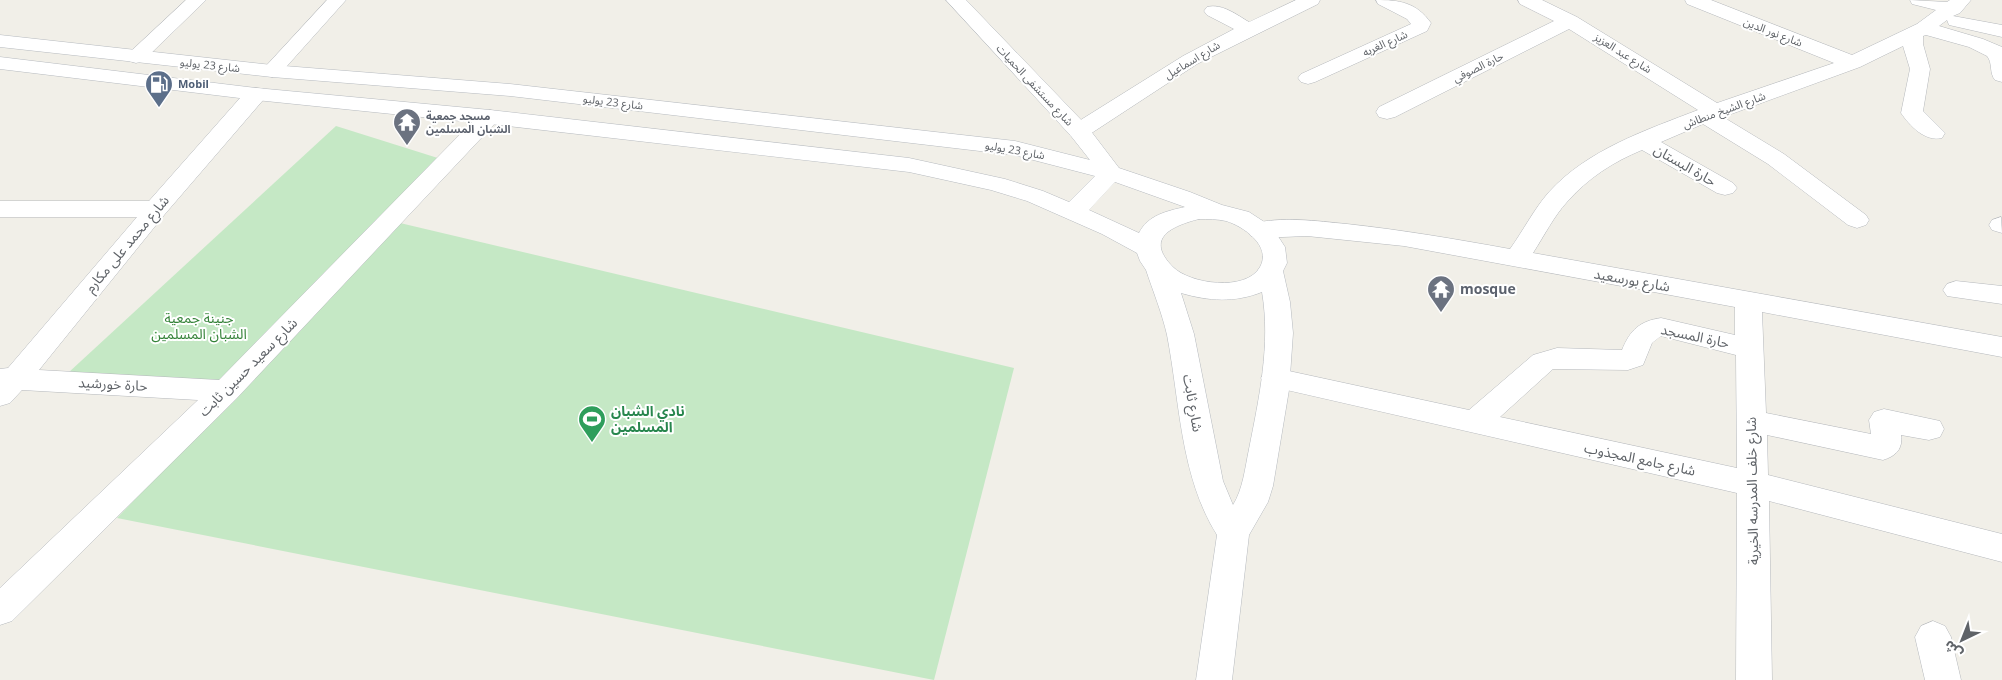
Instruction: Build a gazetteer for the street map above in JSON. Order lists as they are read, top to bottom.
{
  "streets": {
    "street": [
      "شارع نور الدين",
      "شارع الغربه",
      "شارع عبد العزيز",
      "شارع اسماعيل",
      "شارع 23 يوليو",
      "حارة الصوفي",
      "شارع مستشفى الحميات",
      "شارع الشيخ منطاش",
      "حارة البستان",
      "شارع محمد على مكارم",
      "شارع بورسعيد",
      "حارة المسجد",
      "شارع سعيد حسين ثابت",
      "حارة خورشيد",
      "شارع ثابت",
      "شارع جامع المجذوب",
      "شارع خلف المدرسه الخيرية"
    ]
  },
  "crossings": [
    ["شارع نور الدين", "شارع الشيخ منطاش"],
    ["شارع عبد العزيز", "حارة الصوفي"],
    ["شارع عبد العزيز", "شارع الشيخ منطاش"],
    ["شارع اسماعيل", "شارع مستشفى الحميات"],
    ["شارع 23 يوليو", "شارع مستشفى الحميات"],
    ["شارع 23 يوليو", "شارع محمد على مكارم"],
    ["شارع 23 يوليو", "شارع بورسعيد"],
    ["شارع 23 يوليو", "شارع سعيد حسين ثابت"],
    ["شارع 23 يوليو", "شارع ثابت"],
    ["شارع الشيخ منطاش", "حارة البستان"],
    ["شارع الشيخ منطاش", "شارع بورسعيد"],
    ["شارع محمد على مكارم", "حارة خورشيد"],
    ["شارع بورسعيد", "شارع ثابت"],
    ["شارع بورسعيد", "شارع خلف المدرسه الخيرية"],
    ["حارة المسجد", "شارع جامع المجذوب"],
    ["حارة المسجد", "شارع خلف المدرسه الخيرية"],
    ["شارع سعيد حسين ثابت", "حارة خورشيد"],
    ["شارع جامع المجذوب", "شارع خلف المدرسه الخيرية"]
  ],
  "parks": ["جنينة جمعية الشبان المسلمين"],
  "places": {
    "fuel station": ["Mobil"],
    "temple": ["مسجد جمعية الشبان المسلمين", "mosque"],
    "sports": ["نادي الشبان المسلمين"]
  },
  "north": "bottom left"
}
